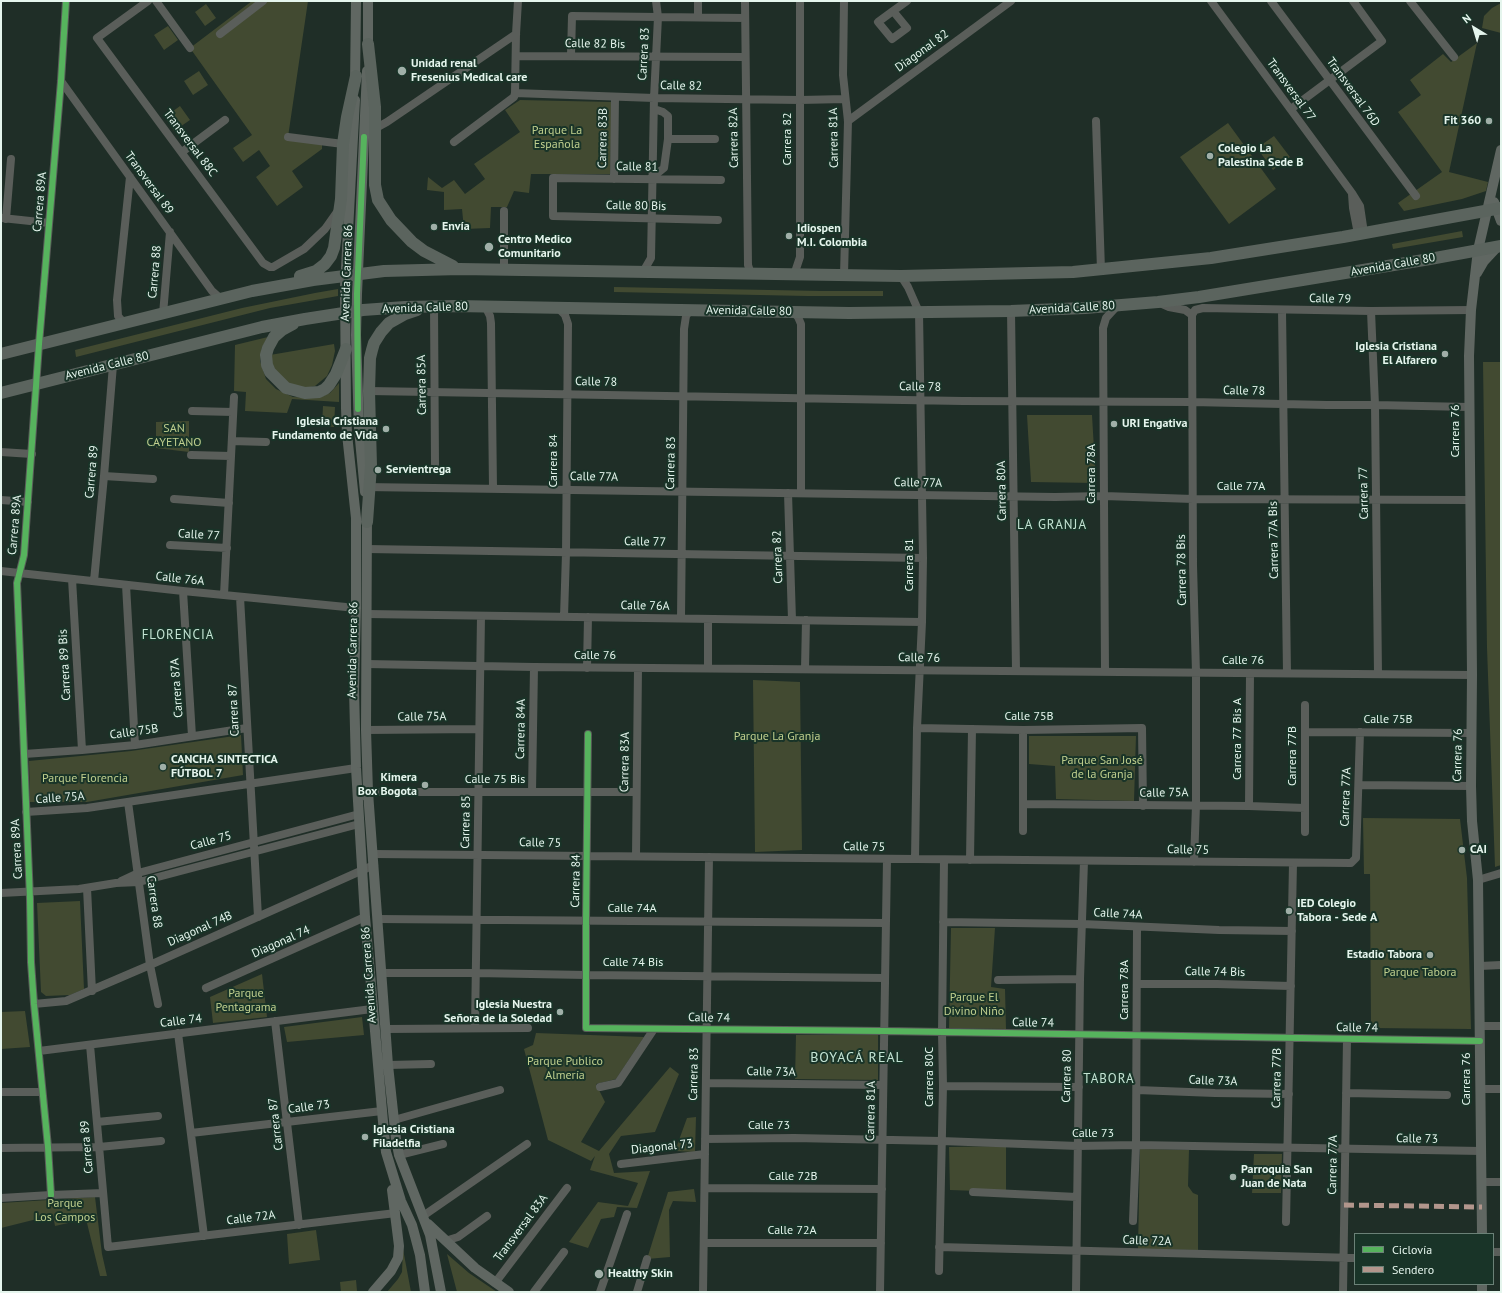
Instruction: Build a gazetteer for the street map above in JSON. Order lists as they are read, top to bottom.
{
  "streets": {
    "highway": ["Avenida Calle 80"],
    "main road": ["Avenida Carrera 86", "Carrera 76"],
    "street": [
      "Calle 82 Bis",
      "Diagonal 82",
      "Carrera 83",
      "Calle 82",
      "Transversal 77",
      "Transversal 76D",
      "Carrera 83B",
      "Carrera 82A",
      "Carrera 81A",
      "Carrera 82",
      "Transversal 88C",
      "Calle 81",
      "Transversal 89",
      "Carrera 89A",
      "Calle 80 Bis",
      "Carrera 88",
      "Calle 79",
      "Calle 78",
      "Carrera 85A",
      "Carrera 84",
      "Carrera 89",
      "Carrera 78A",
      "Calle 77A",
      "Carrera 80A",
      "Carrera 77",
      "Calle 77",
      "Carrera 77A Bis",
      "Carrera 81",
      "Carrera 78 Bis",
      "Calle 76A",
      "Calle 76",
      "Carrera 89 Bis",
      "Carrera 87A",
      "Carrera 87",
      "Calle 75A",
      "Calle 75B",
      "Carrera 84A",
      "Carrera 77 Bis A",
      "Carrera 77B",
      "Carrera 83A",
      "Calle 75 Bis",
      "Carrera 77A",
      "Carrera 85",
      "Calle 75",
      "Calle 74A",
      "Diagonal 74B",
      "Diagonal 74",
      "Calle 74 Bis",
      "Calle 74",
      "Calle 73A",
      "Carrera 80",
      "Carrera 80C",
      "Calle 73",
      "Diagonal 73",
      "Calle 72B",
      "Calle 72A",
      "Transversal 83A"
    ]
  },
  "crossings": [
    ["Calle 82 Bis", "Carrera 83"],
    ["Calle 82 Bis", "Carrera 82A"],
    ["Diagonal 82", "Carrera 81A"],
    ["Carrera 83", "Calle 82"],
    ["Carrera 83", "Calle 81"],
    ["Carrera 83", "Calle 80 Bis"],
    ["Carrera 83", "Avenida Calle 80"],
    ["Carrera 83", "Calle 78"],
    ["Carrera 83", "Calle 77A"],
    ["Carrera 83", "Calle 77"],
    ["Carrera 83", "Calle 76A"],
    ["Carrera 83", "Calle 75"],
    ["Carrera 83", "Calle 74A"],
    ["Carrera 83", "Calle 74 Bis"],
    ["Carrera 83", "Calle 74"],
    ["Carrera 83", "Calle 73A"],
    ["Carrera 83", "Calle 73"],
    ["Carrera 83", "Diagonal 73"],
    ["Carrera 83", "Calle 72B"],
    ["Carrera 83", "Calle 72A"],
    ["Calle 82", "Carrera 83B"],
    ["Calle 82", "Carrera 82A"],
    ["Calle 82", "Carrera 81A"],
    ["Calle 82", "Carrera 82"],
    ["Carrera 83B", "Calle 81"],
    ["Carrera 81A", "Calle 75"],
    ["Carrera 81A", "Calle 74A"],
    ["Carrera 81A", "Calle 74 Bis"],
    ["Carrera 81A", "Calle 74"],
    ["Carrera 81A", "Calle 73A"],
    ["Carrera 81A", "Calle 73"],
    ["Carrera 81A", "Calle 72B"],
    ["Carrera 81A", "Calle 72A"],
    ["Carrera 82", "Calle 77A"],
    ["Carrera 82", "Calle 77"],
    ["Carrera 82", "Calle 76A"],
    ["Calle 81", "Calle 80 Bis"],
    ["Transversal 89", "Carrera 89A"],
    ["Transversal 89", "Carrera 88"],
    ["Carrera 89A", "Avenida Calle 80"],
    ["Carrera 89A", "Calle 76A"],
    ["Carrera 89A", "Calle 75A"],
    ["Carrera 89A", "Calle 75B"],
    ["Carrera 89A", "Calle 75"],
    ["Carrera 89A", "Diagonal 74B"],
    ["Carrera 89A", "Calle 74"],
    ["Avenida Calle 80", "Carrera 85A"],
    ["Avenida Calle 80", "Carrera 76"],
    ["Avenida Calle 80", "Carrera 84"],
    ["Avenida Calle 80", "Carrera 89"],
    ["Avenida Calle 80", "Carrera 78A"],
    ["Avenida Calle 80", "Carrera 80A"],
    ["Avenida Calle 80", "Carrera 81"],
    ["Carrera 88", "Calle 75A"],
    ["Carrera 88", "Calle 75"],
    ["Carrera 88", "Diagonal 74B"],
    ["Avenida Carrera 86", "Calle 77A"],
    ["Avenida Carrera 86", "Calle 77"],
    ["Avenida Carrera 86", "Calle 76A"],
    ["Avenida Carrera 86", "Calle 76"],
    ["Avenida Carrera 86", "Calle 75A"],
    ["Avenida Carrera 86", "Calle 75 Bis"],
    ["Avenida Carrera 86", "Calle 75"],
    ["Avenida Carrera 86", "Calle 74A"],
    ["Avenida Carrera 86", "Diagonal 74B"],
    ["Avenida Carrera 86", "Diagonal 74"],
    ["Avenida Carrera 86", "Calle 74 Bis"],
    ["Avenida Carrera 86", "Calle 74"],
    ["Avenida Carrera 86", "Calle 73"],
    ["Calle 79", "Carrera 76"],
    ["Calle 79", "Carrera 77"],
    ["Calle 79", "Carrera 77A Bis"],
    ["Calle 79", "Carrera 78 Bis"],
    ["Calle 78", "Carrera 85A"],
    ["Calle 78", "Carrera 76"],
    ["Calle 78", "Carrera 84"],
    ["Calle 78", "Carrera 78A"],
    ["Calle 78", "Carrera 80A"],
    ["Calle 78", "Carrera 77"],
    ["Calle 78", "Carrera 77A Bis"],
    ["Calle 78", "Carrera 81"],
    ["Calle 78", "Carrera 78 Bis"],
    ["Carrera 76", "Calle 77A"],
    ["Carrera 76", "Calle 76"],
    ["Carrera 76", "Calle 75B"],
    ["Carrera 76", "Calle 74"],
    ["Carrera 76", "Calle 73"],
    ["Carrera 84", "Calle 77A"],
    ["Carrera 84", "Calle 77"],
    ["Carrera 84", "Calle 76A"],
    ["Carrera 84", "Calle 75 Bis"],
    ["Carrera 84", "Calle 75"],
    ["Carrera 84", "Calle 74A"],
    ["Carrera 84", "Calle 74 Bis"],
    ["Carrera 84", "Calle 74"],
    ["Carrera 89", "Calle 76A"],
    ["Carrera 89", "Calle 74"],
    ["Carrera 89", "Calle 72A"],
    ["Carrera 78A", "Calle 77A"],
    ["Carrera 78A", "Calle 76"],
    ["Carrera 78A", "Calle 74A"],
    ["Carrera 78A", "Calle 74 Bis"],
    ["Carrera 78A", "Calle 74"],
    ["Carrera 78A", "Calle 73A"],
    ["Carrera 78A", "Calle 73"],
    ["Calle 77A", "Carrera 80A"],
    ["Calle 77A", "Carrera 77"],
    ["Calle 77A", "Carrera 77A Bis"],
    ["Calle 77A", "Carrera 81"],
    ["Calle 77A", "Carrera 78 Bis"],
    ["Carrera 80A", "Calle 76"],
    ["Carrera 77", "Calle 76"],
    ["Calle 77", "Carrera 81"],
    ["Carrera 77A Bis", "Calle 76"],
    ["Carrera 81", "Calle 76A"],
    ["Carrera 81", "Calle 76"],
    ["Carrera 81", "Calle 75B"],
    ["Carrera 81", "Calle 75"],
    ["Carrera 78 Bis", "Calle 76"],
    ["Carrera 78 Bis", "Calle 75A"],
    ["Carrera 78 Bis", "Calle 75"],
    ["Calle 76A", "Carrera 89 Bis"],
    ["Calle 76A", "Carrera 87A"],
    ["Calle 76A", "Carrera 87"],
    ["Calle 76A", "Carrera 85"],
    ["Calle 76", "Carrera 84A"],
    ["Calle 76", "Carrera 77 Bis A"],
    ["Calle 76", "Carrera 83A"],
    ["Calle 76", "Carrera 85"],
    ["Carrera 89 Bis", "Calle 75B"],
    ["Carrera 87A", "Calle 75B"],
    ["Carrera 87", "Calle 75A"],
    ["Carrera 87", "Calle 75B"],
    ["Carrera 87", "Calle 75"],
    ["Carrera 87", "Diagonal 74B"],
    ["Carrera 87", "Calle 74"],
    ["Carrera 87", "Calle 73"],
    ["Carrera 87", "Calle 72A"],
    ["Calle 75A", "Calle 75B"],
    ["Calle 75A", "Carrera 77 Bis A"],
    ["Calle 75A", "Carrera 77B"],
    ["Calle 75A", "Carrera 85"],
    ["Calle 75B", "Carrera 77B"],
    ["Calle 75B", "Carrera 77A"],
    ["Carrera 84A", "Calle 75 Bis"],
    ["Carrera 77B", "Calle 75"],
    ["Carrera 77B", "Calle 74A"],
    ["Carrera 77B", "Calle 74 Bis"],
    ["Carrera 77B", "Calle 74"],
    ["Carrera 77B", "Calle 73A"],
    ["Carrera 77B", "Calle 73"],
    ["Carrera 83A", "Calle 75 Bis"],
    ["Carrera 83A", "Calle 75"],
    ["Calle 75 Bis", "Carrera 85"],
    ["Carrera 77A", "Calle 75"],
    ["Carrera 77A", "Calle 74"],
    ["Carrera 77A", "Calle 73"],
    ["Carrera 77A", "Calle 72A"],
    ["Carrera 85", "Calle 75"],
    ["Carrera 85", "Calle 74A"],
    ["Carrera 85", "Calle 74 Bis"],
    ["Calle 75", "Carrera 80"],
    ["Calle 75", "Carrera 80C"],
    ["Calle 74A", "Carrera 80"],
    ["Calle 74A", "Carrera 80C"],
    ["Calle 74", "Carrera 80"],
    ["Calle 74", "Carrera 80C"],
    ["Carrera 80", "Calle 73"],
    ["Carrera 80", "Calle 72A"],
    ["Carrera 80C", "Calle 73"],
    ["Carrera 80C", "Calle 72A"]
  ],
  "districts": [
    "LA GRANJA",
    "FLORENCIA",
    "BOYACÁ REAL",
    "TABORA"
  ],
  "parks": [
    "Parque La Española",
    "SAN CAYETANO",
    "Parque La Granja",
    "Parque San José de la Granja",
    "Parque Florencia",
    "Parque Tabora",
    "Parque Pentagrama",
    "Parque El Divino Niño",
    "Parque Publico Almería",
    "Parque Los Campos"
  ],
  "places": [
    "Unidad renal Fresenius Medical care",
    "Fit 360",
    "Colegio La Palestina Sede B",
    "Envía",
    "Idiospen M.I. Colombia",
    "Centro Medico Comunitario",
    "Iglesia Cristiana El Alfarero",
    "URI Engativa",
    "Iglesia Cristiana Fundamento de Vida",
    "Servientrega",
    "CANCHA SINTECTICA FÚTBOL 7",
    "Kimera Box Bogota",
    "CAI",
    "IED Colegio Tabora - Sede A",
    "Estadio Tabora",
    "Iglesia Nuestra Señora de la Soledad",
    "Iglesia Cristiana Filadelfia",
    "Parroquia San Juan de Nata",
    "Healthy Skin"
  ],
  "legend": ["Ciclovía", "Sendero"],
  "north": "top left"
}
